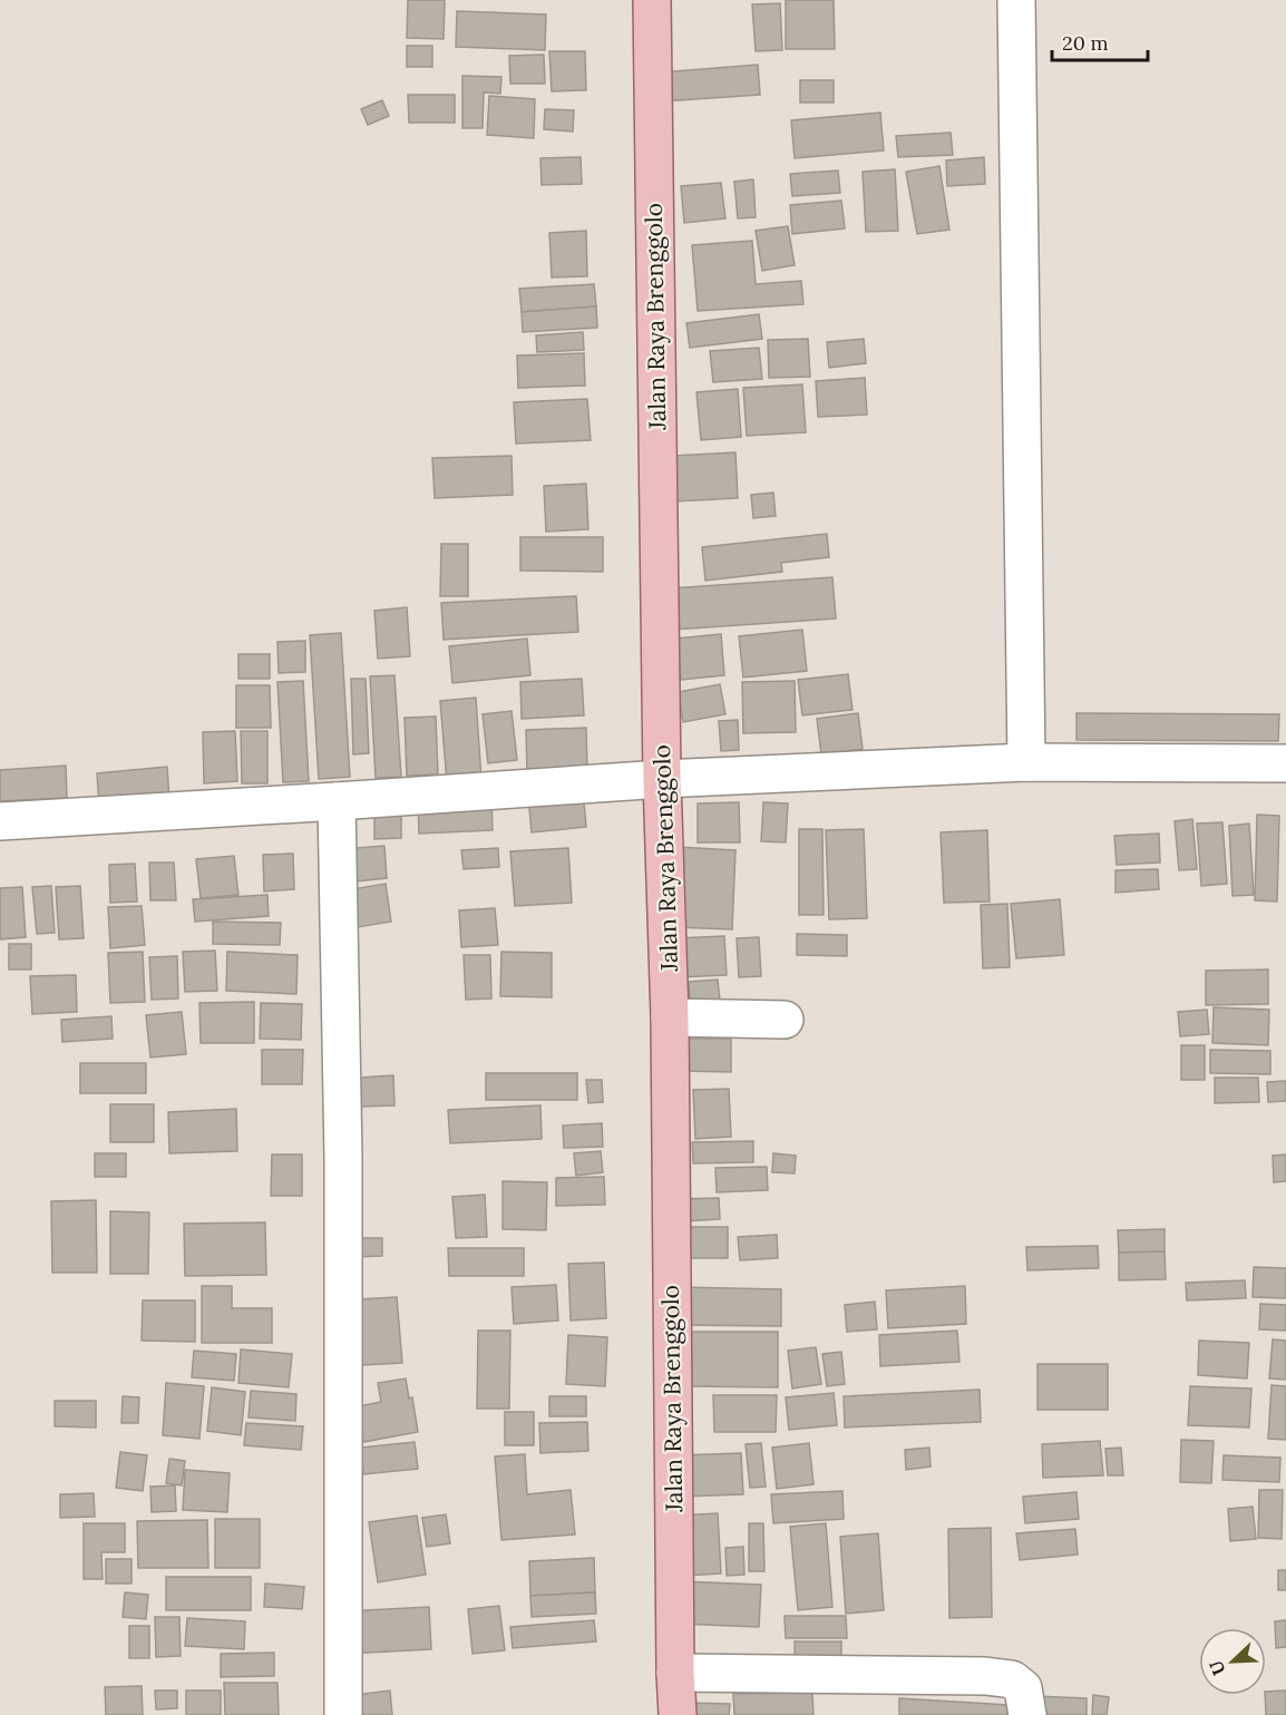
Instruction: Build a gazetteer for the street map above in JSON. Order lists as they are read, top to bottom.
{
  "streets": {
    "main road": ["Jalan Raya Brenggolo"]
  },
  "scale_bar": "20 m",
  "north": "bottom left"
}
